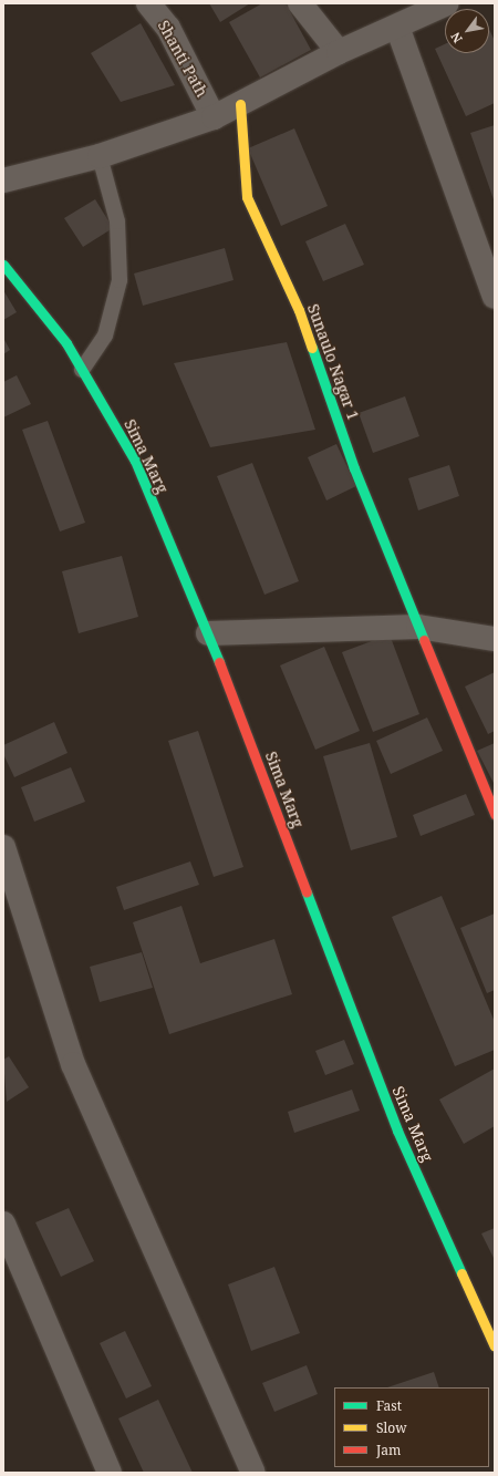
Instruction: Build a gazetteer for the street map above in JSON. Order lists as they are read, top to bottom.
{
  "streets": {
    "street": ["Shanti Path", "Sunaulo Nagar 1", "Sima Marg"]
  },
  "legend": ["Fast", "Slow", "Jam"],
  "north": "bottom left"
}
